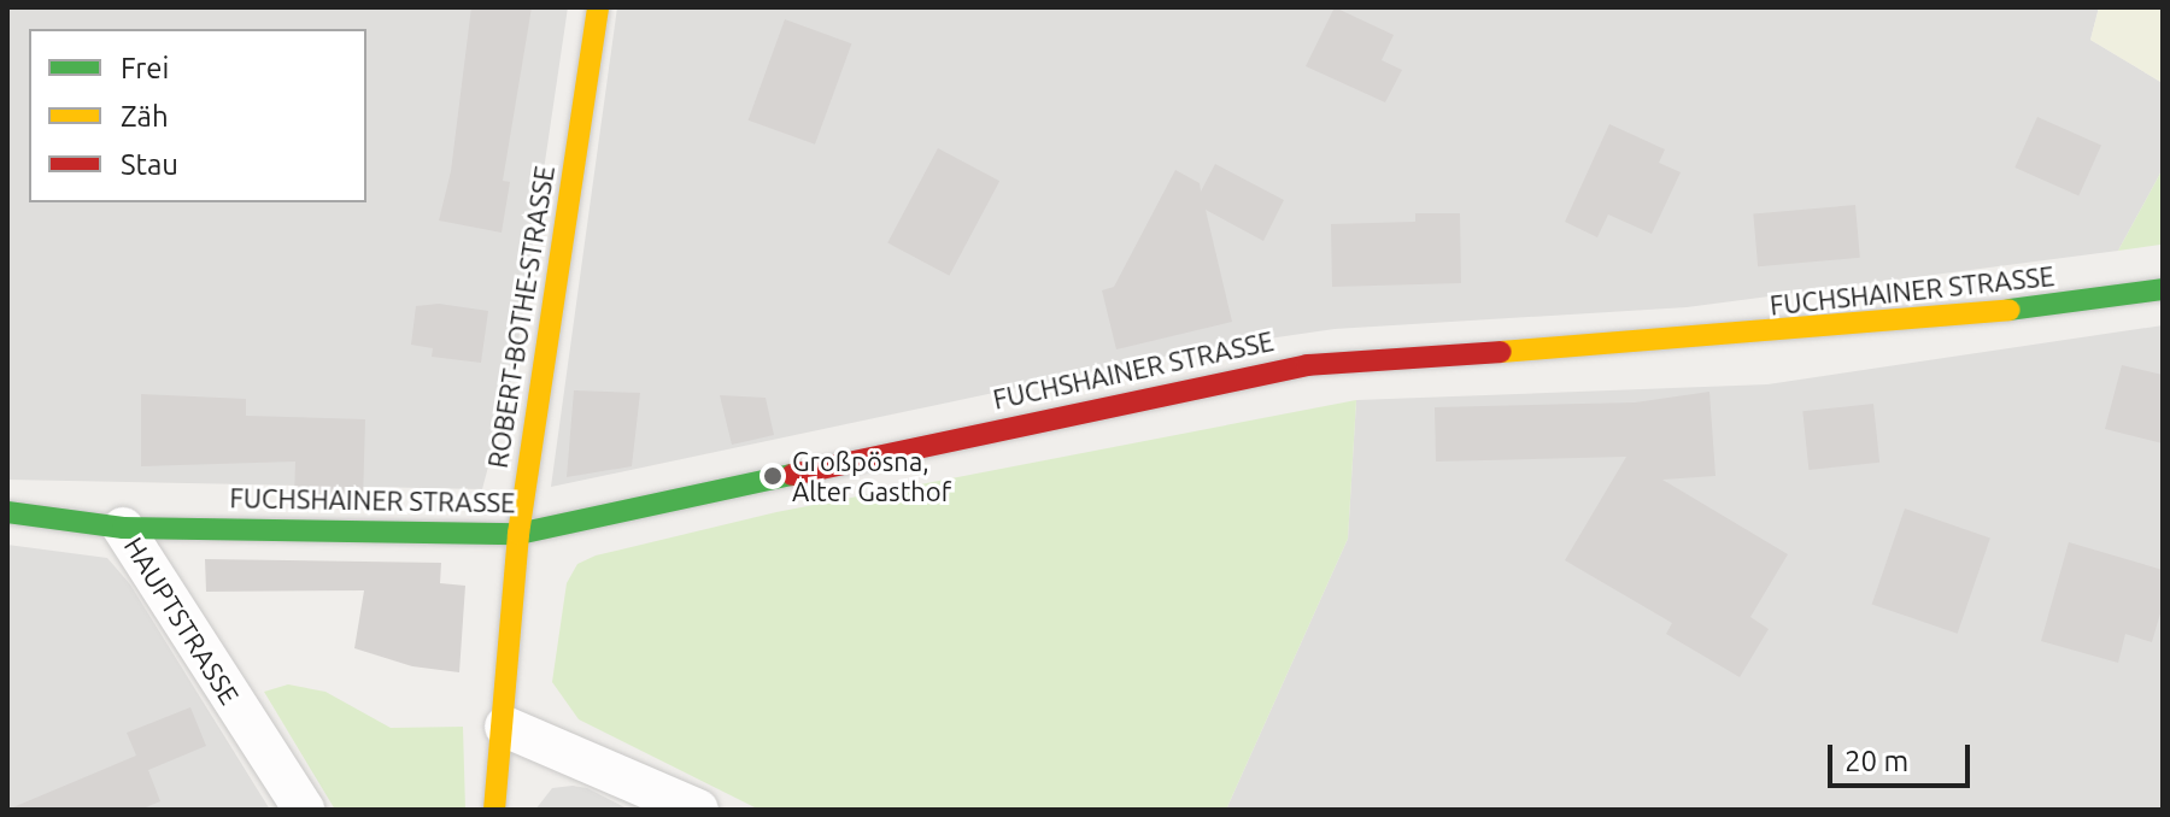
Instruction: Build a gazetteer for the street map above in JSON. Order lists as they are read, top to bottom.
{
  "streets": {
    "street": ["FUCHSHAINER STRASSE", "ROBERT-BOTHE-STRASSE", "HAUPTSTRASSE"]
  },
  "crossings": [
    ["FUCHSHAINER STRASSE", "ROBERT-BOTHE-STRASSE"],
    ["FUCHSHAINER STRASSE", "HAUPTSTRASSE"]
  ],
  "places": ["Großpösna, Alter Gasthof"],
  "legend": ["Frei", "Zäh", "Stau"],
  "scale_bar": "20 m"
}
